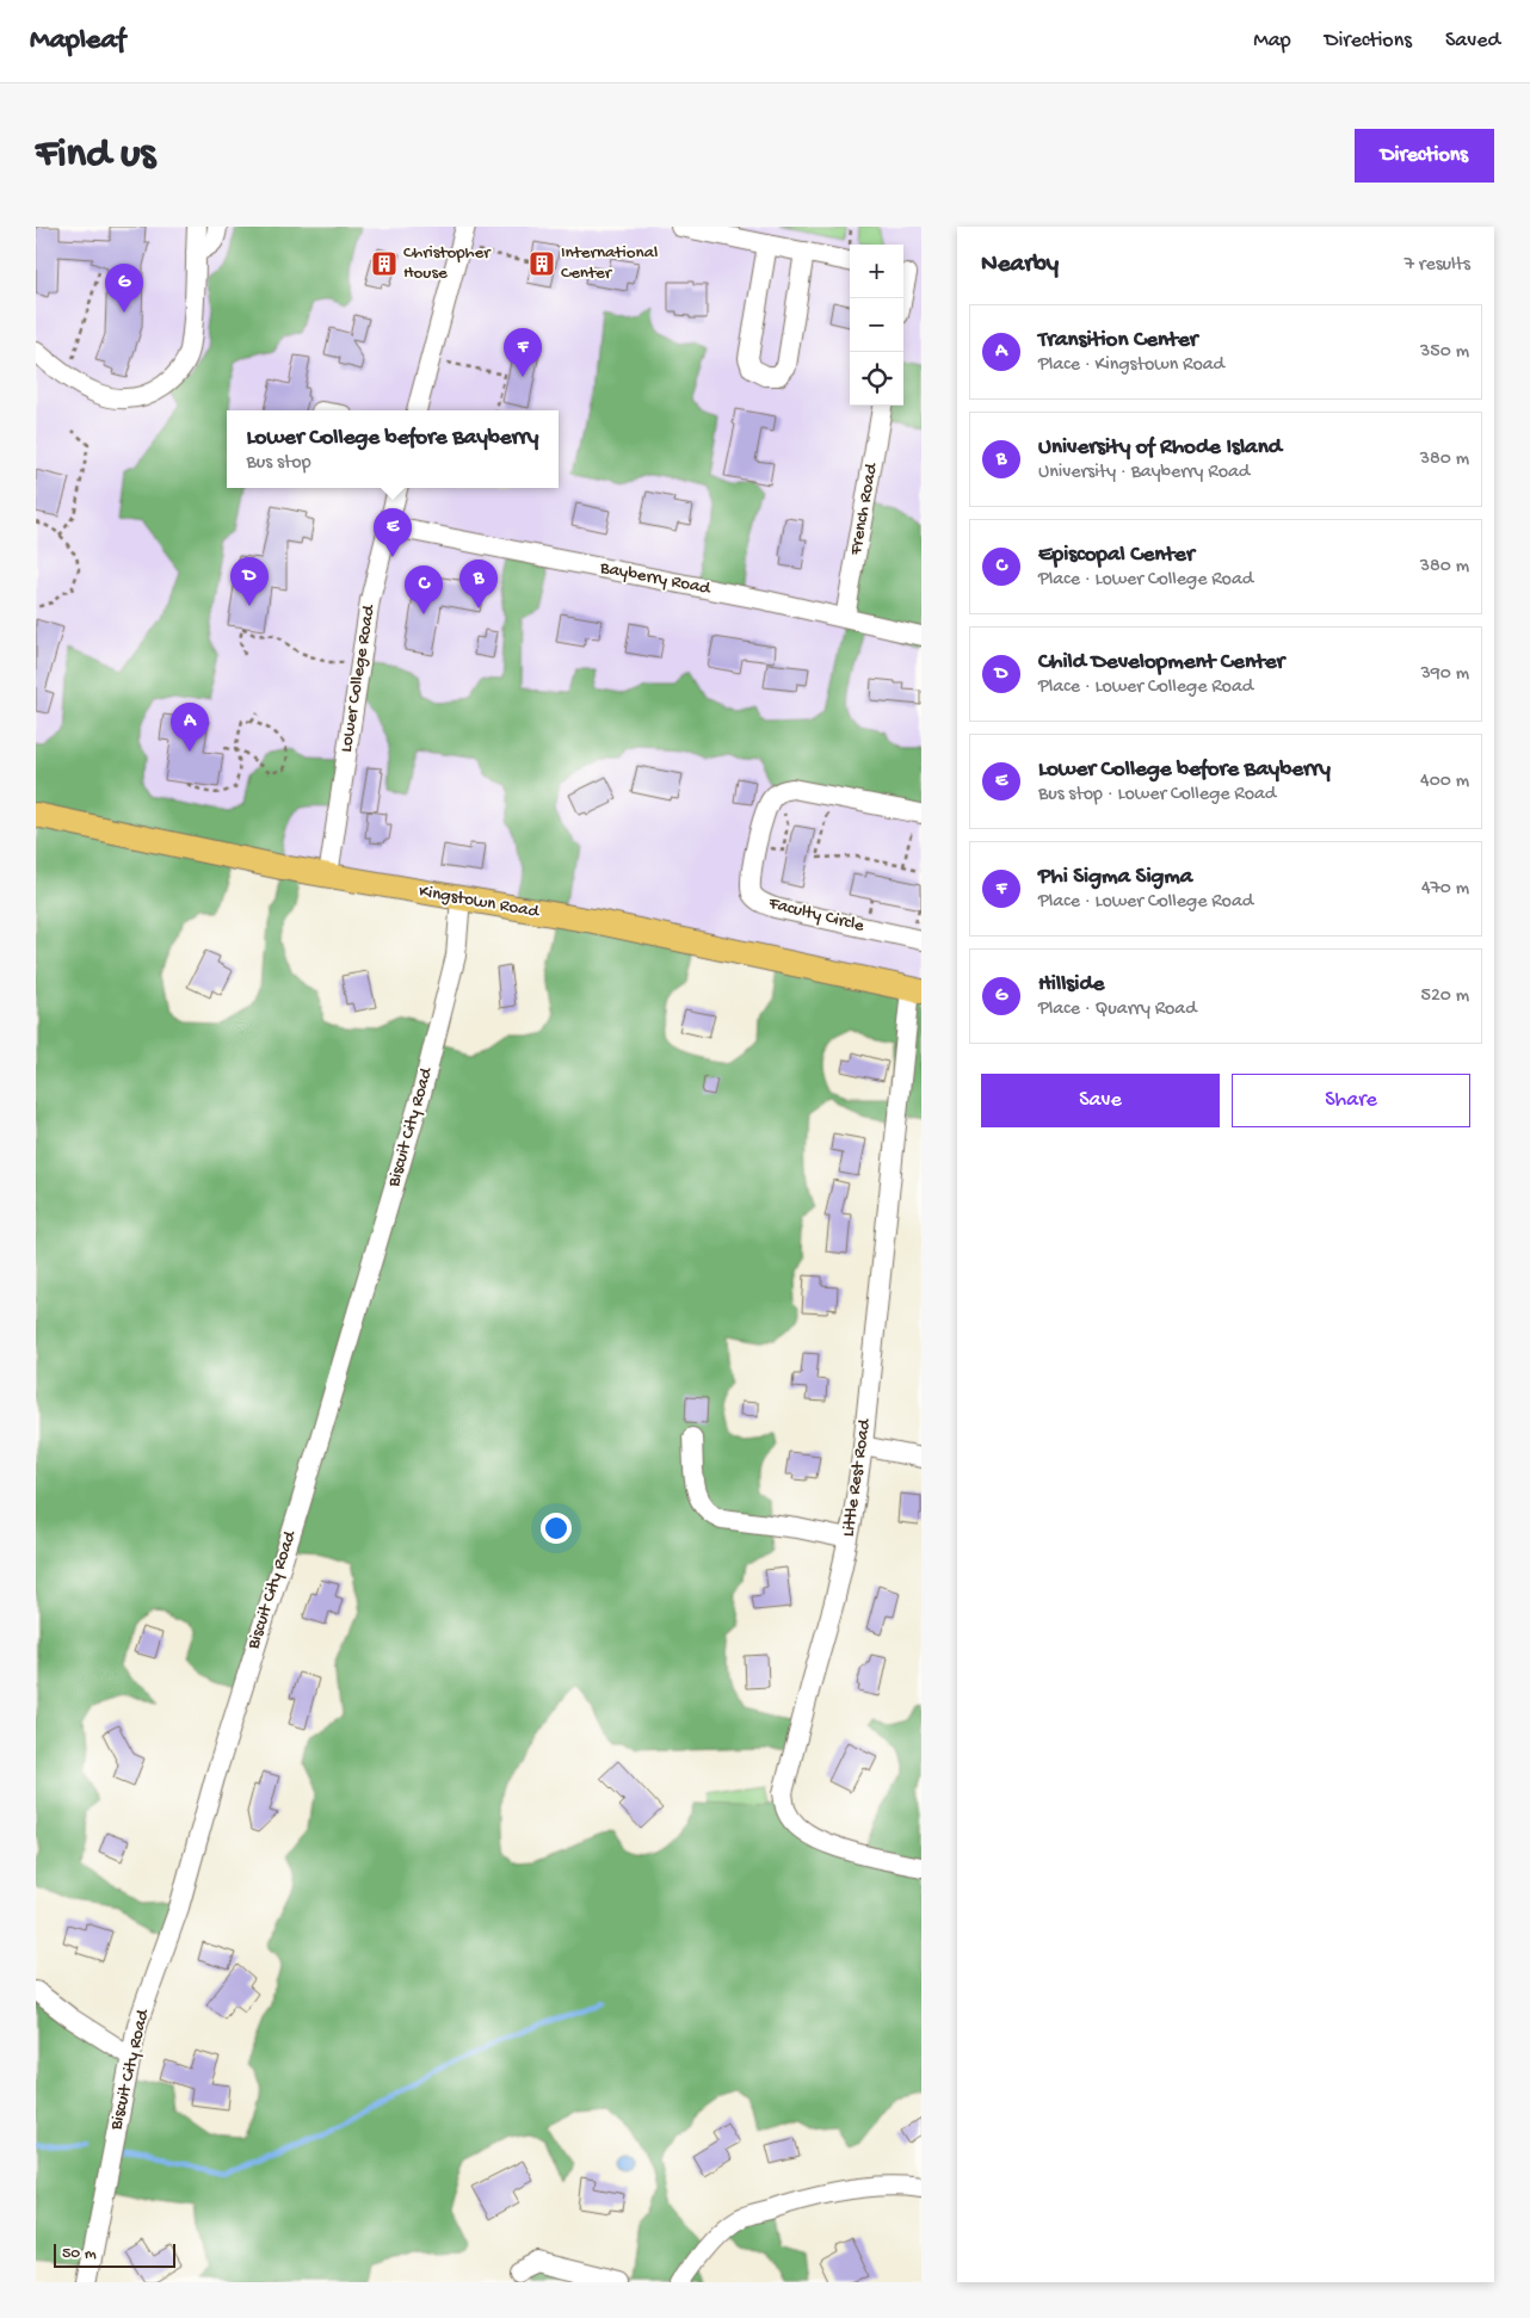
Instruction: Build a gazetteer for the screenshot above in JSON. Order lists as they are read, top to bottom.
{
  "streets": {
    "main road": ["Kingstown Road"],
    "street": [
      "French Road",
      "Bayberry Road",
      "Lower College Road",
      "Faculty Circle",
      "Biscuit City Road",
      "Little Rest Road"
    ]
  },
  "crossings": [
    ["French Road", "Bayberry Road"],
    ["Bayberry Road", "Lower College Road"],
    ["Lower College Road", "Kingstown Road"],
    ["Kingstown Road", "Biscuit City Road"],
    ["Kingstown Road", "Little Rest Road"]
  ],
  "places": {
    "building": ["Christopher House", "International Center"]
  },
  "scale_bar": "50 m",
  "page": {
    "header": "Mapleaf",
    "nav": ["Map", "Directions", "Saved"],
    "buttons": [
      "Directions",
      ["Save", "Share"]
    ],
    "title": "Find us",
    "heading": ["Nearby", "7 results"],
    "map_buttons": ["+", "−"],
    "pins": [
      "G",
      "F",
      "E",
      "D",
      "B",
      "C",
      "A"
    ],
    "list": [
      {
        "mark": "A",
        "name": "Transition Center",
        "note": "Place · Kingstown Road",
        "value": "350 m"
      },
      {
        "mark": "B",
        "name": "University of Rhode Island",
        "note": "University · Bayberry Road",
        "value": "380 m"
      },
      {
        "mark": "C",
        "name": "Episcopal Center",
        "note": "Place · Lower College Road",
        "value": "380 m"
      },
      {
        "mark": "D",
        "name": "Child Development Center",
        "note": "Place · Lower College Road",
        "value": "390 m"
      },
      {
        "mark": "E",
        "name": "Lower College before Bayberry",
        "note": "Bus stop · Lower College Road",
        "value": "400 m"
      },
      {
        "mark": "F",
        "name": "Phi Sigma Sigma",
        "note": "Place · Lower College Road",
        "value": "470 m"
      },
      {
        "mark": "G",
        "name": "Hillside",
        "note": "Place · Quarry Road",
        "value": "520 m"
      }
    ],
    "popup": ["Lower College before Bayberry", "Bus stop"],
    "scale": "50 m"
  }
}
